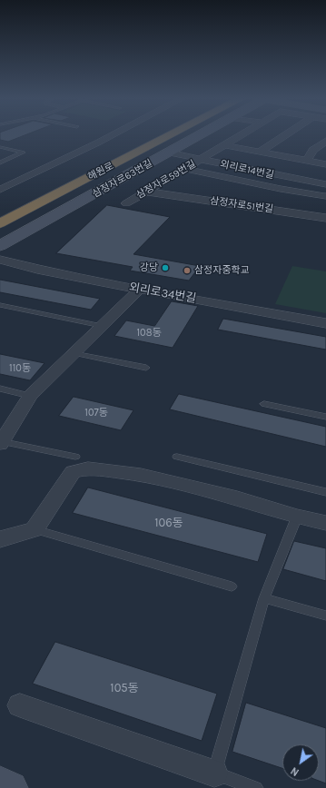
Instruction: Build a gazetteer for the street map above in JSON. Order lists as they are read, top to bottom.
{
  "streets": {
    "highway": ["해원로"],
    "street": [
      "외리로14번길",
      "삼정자로63번길",
      "삼정자로59번길",
      "삼정자로51번길",
      "외리로34번길"
    ]
  },
  "crossings": [
    ["외리로14번길", "삼정자로63번길"],
    ["외리로14번길", "삼정자로59번길"],
    ["삼정자로59번길", "삼정자로51번길"]
  ],
  "places": ["강당", "삼정자중학교"],
  "house_numbers": [
    "108동",
    "110동",
    "107동",
    "106동",
    "105동"
  ],
  "north": "bottom left"
}
